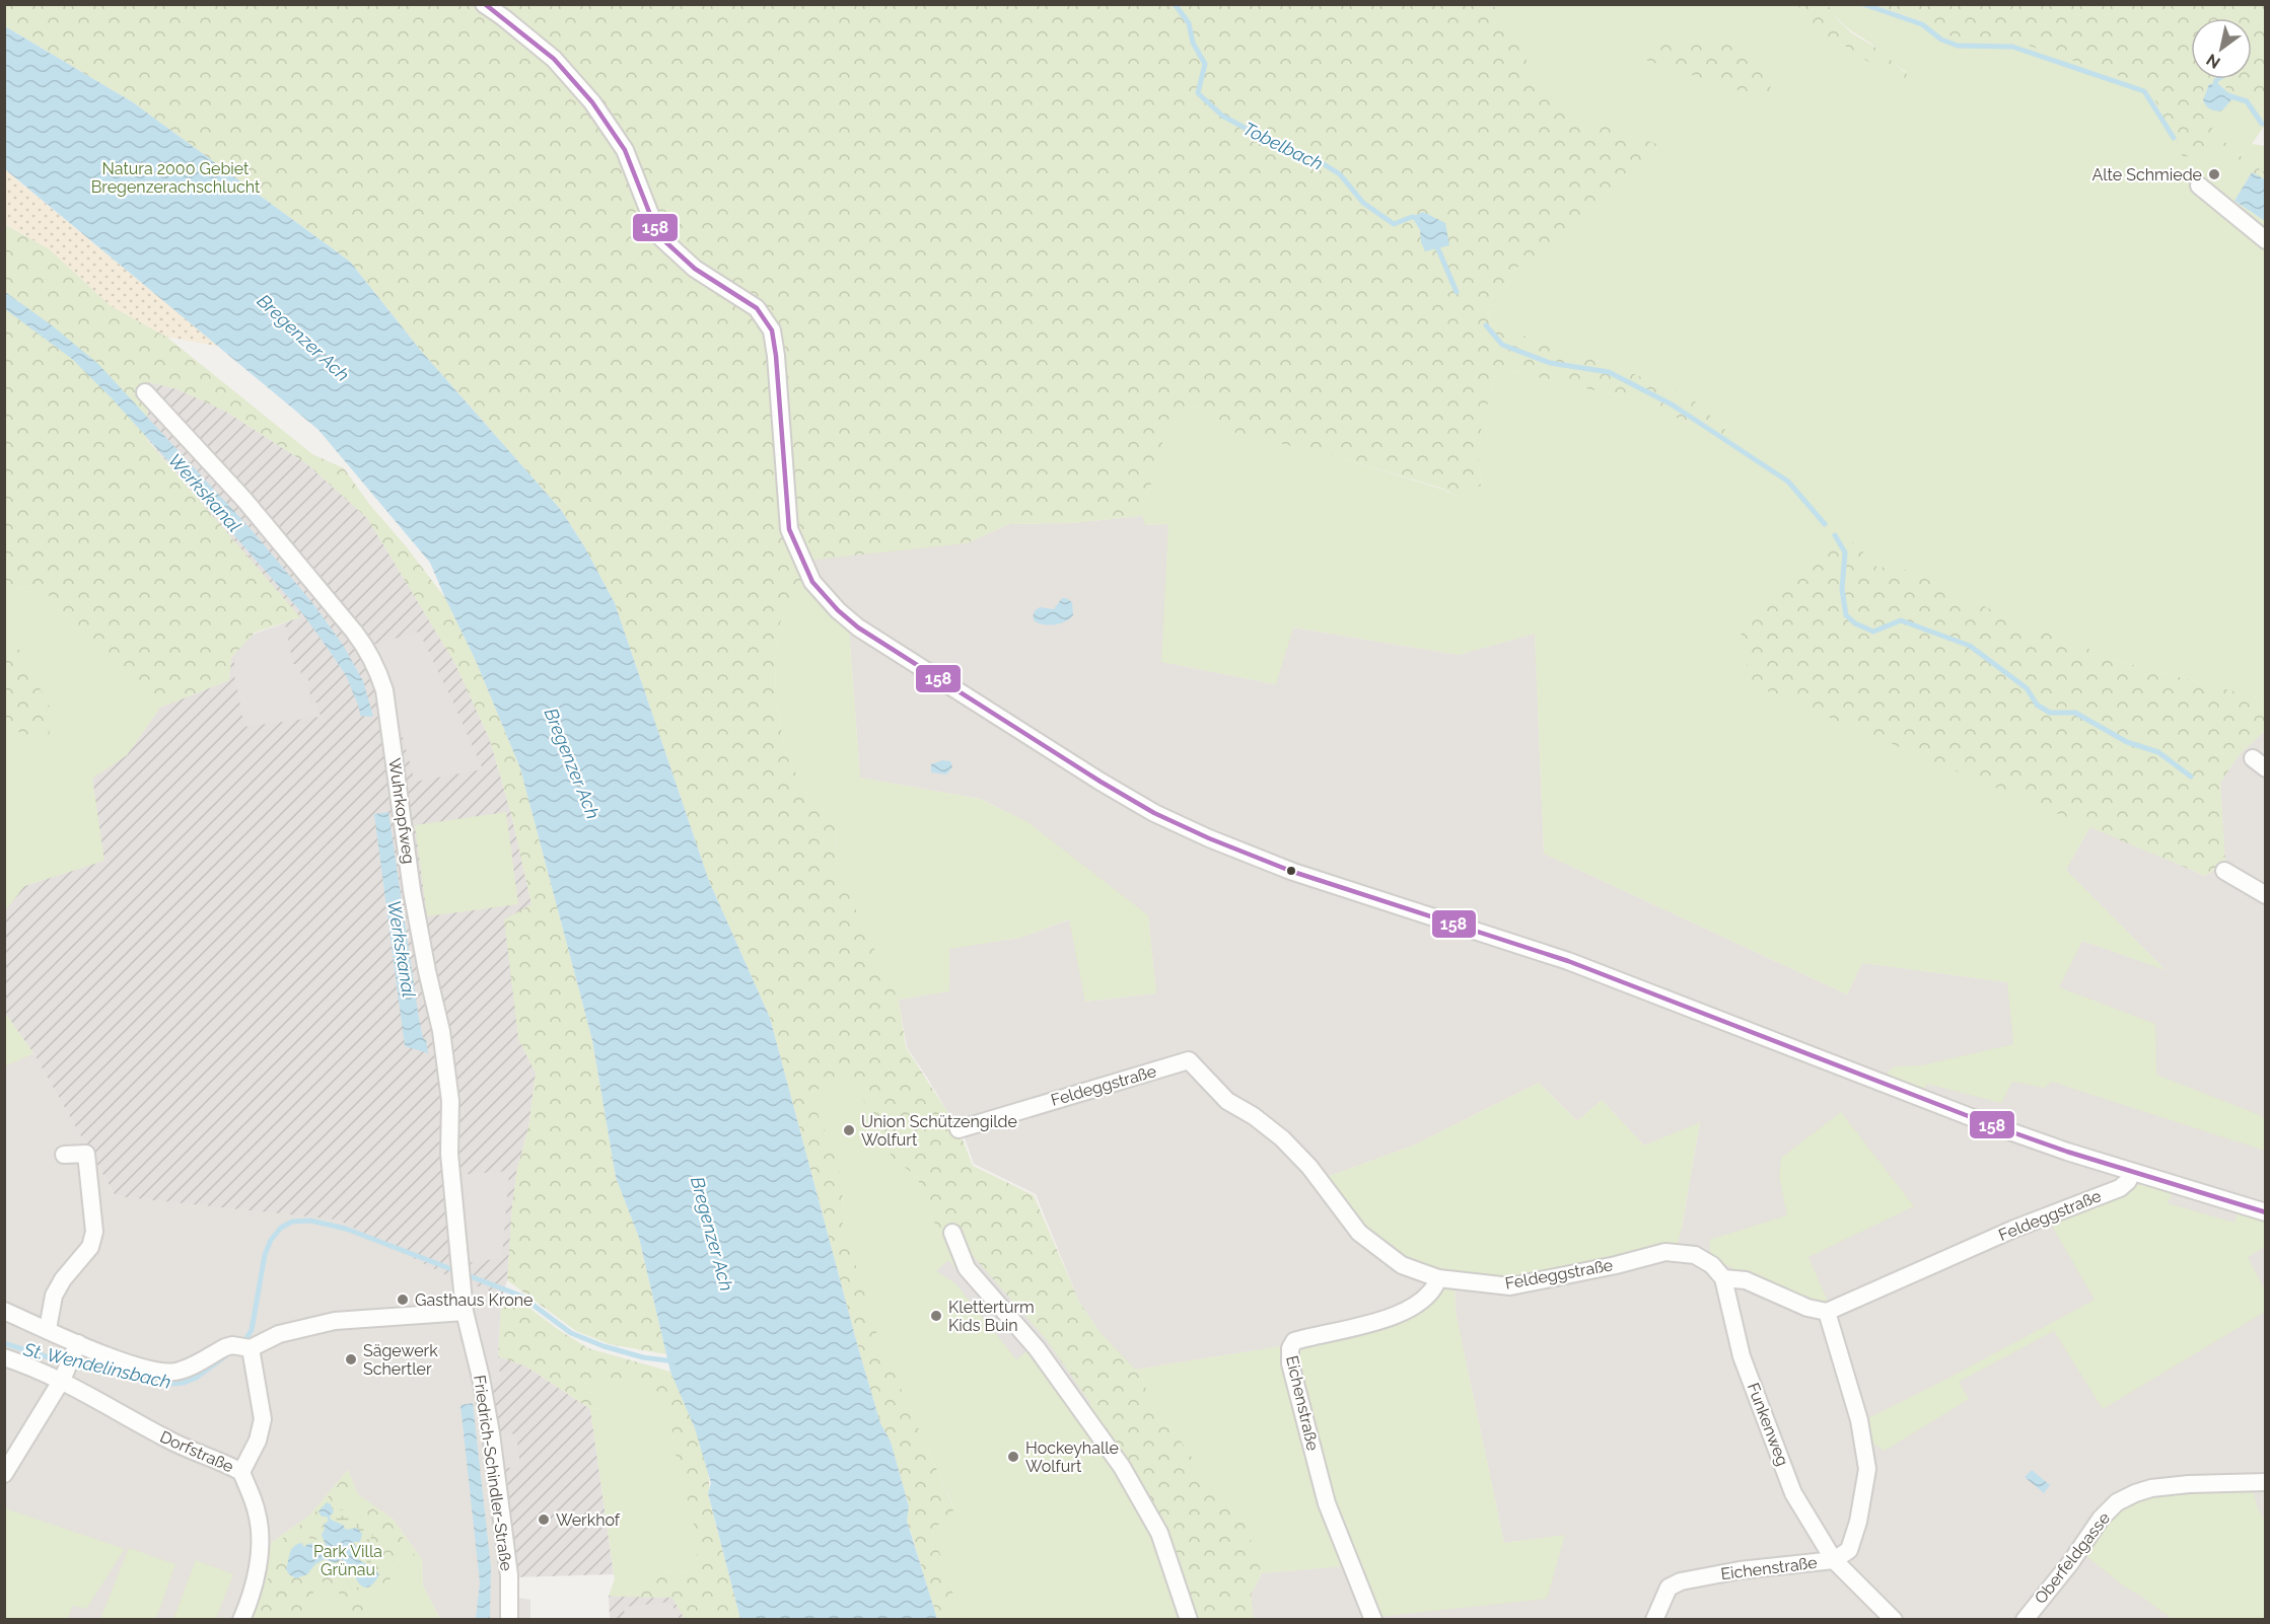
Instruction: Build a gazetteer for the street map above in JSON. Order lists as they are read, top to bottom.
{
  "streets": {
    "street": [
      "Wuhrkopfweg",
      "Feldeggstraße",
      "Eichenstraße",
      "Funkenweg",
      "Dorfstraße",
      "Friedrich-Schindler-Straße",
      "Oberfeldgasse"
    ]
  },
  "crossings": [
    ["Wuhrkopfweg", "Friedrich-Schindler-Straße"],
    ["Feldeggstraße", "Eichenstraße"],
    ["Feldeggstraße", "Funkenweg"],
    ["Eichenstraße", "Funkenweg"]
  ],
  "water": [
    "Tobelbach",
    "Bregenzer Ach",
    "Werkskanal",
    "St. Wendelinsbach"
  ],
  "parks": ["Natura 2000 Gebiet Bregenzerachschlucht", "Park Villa Grünau"],
  "places": [
    "Alte Schmiede",
    "Union Schützengilde Wolfurt",
    "Gasthaus Krone",
    "Kletterturm Kids Buin",
    "Sägewerk Schertler",
    "Hockeyhalle Wolfurt",
    "Werkhof"
  ],
  "lines": ["transit line 158"],
  "north": "bottom left"
}
